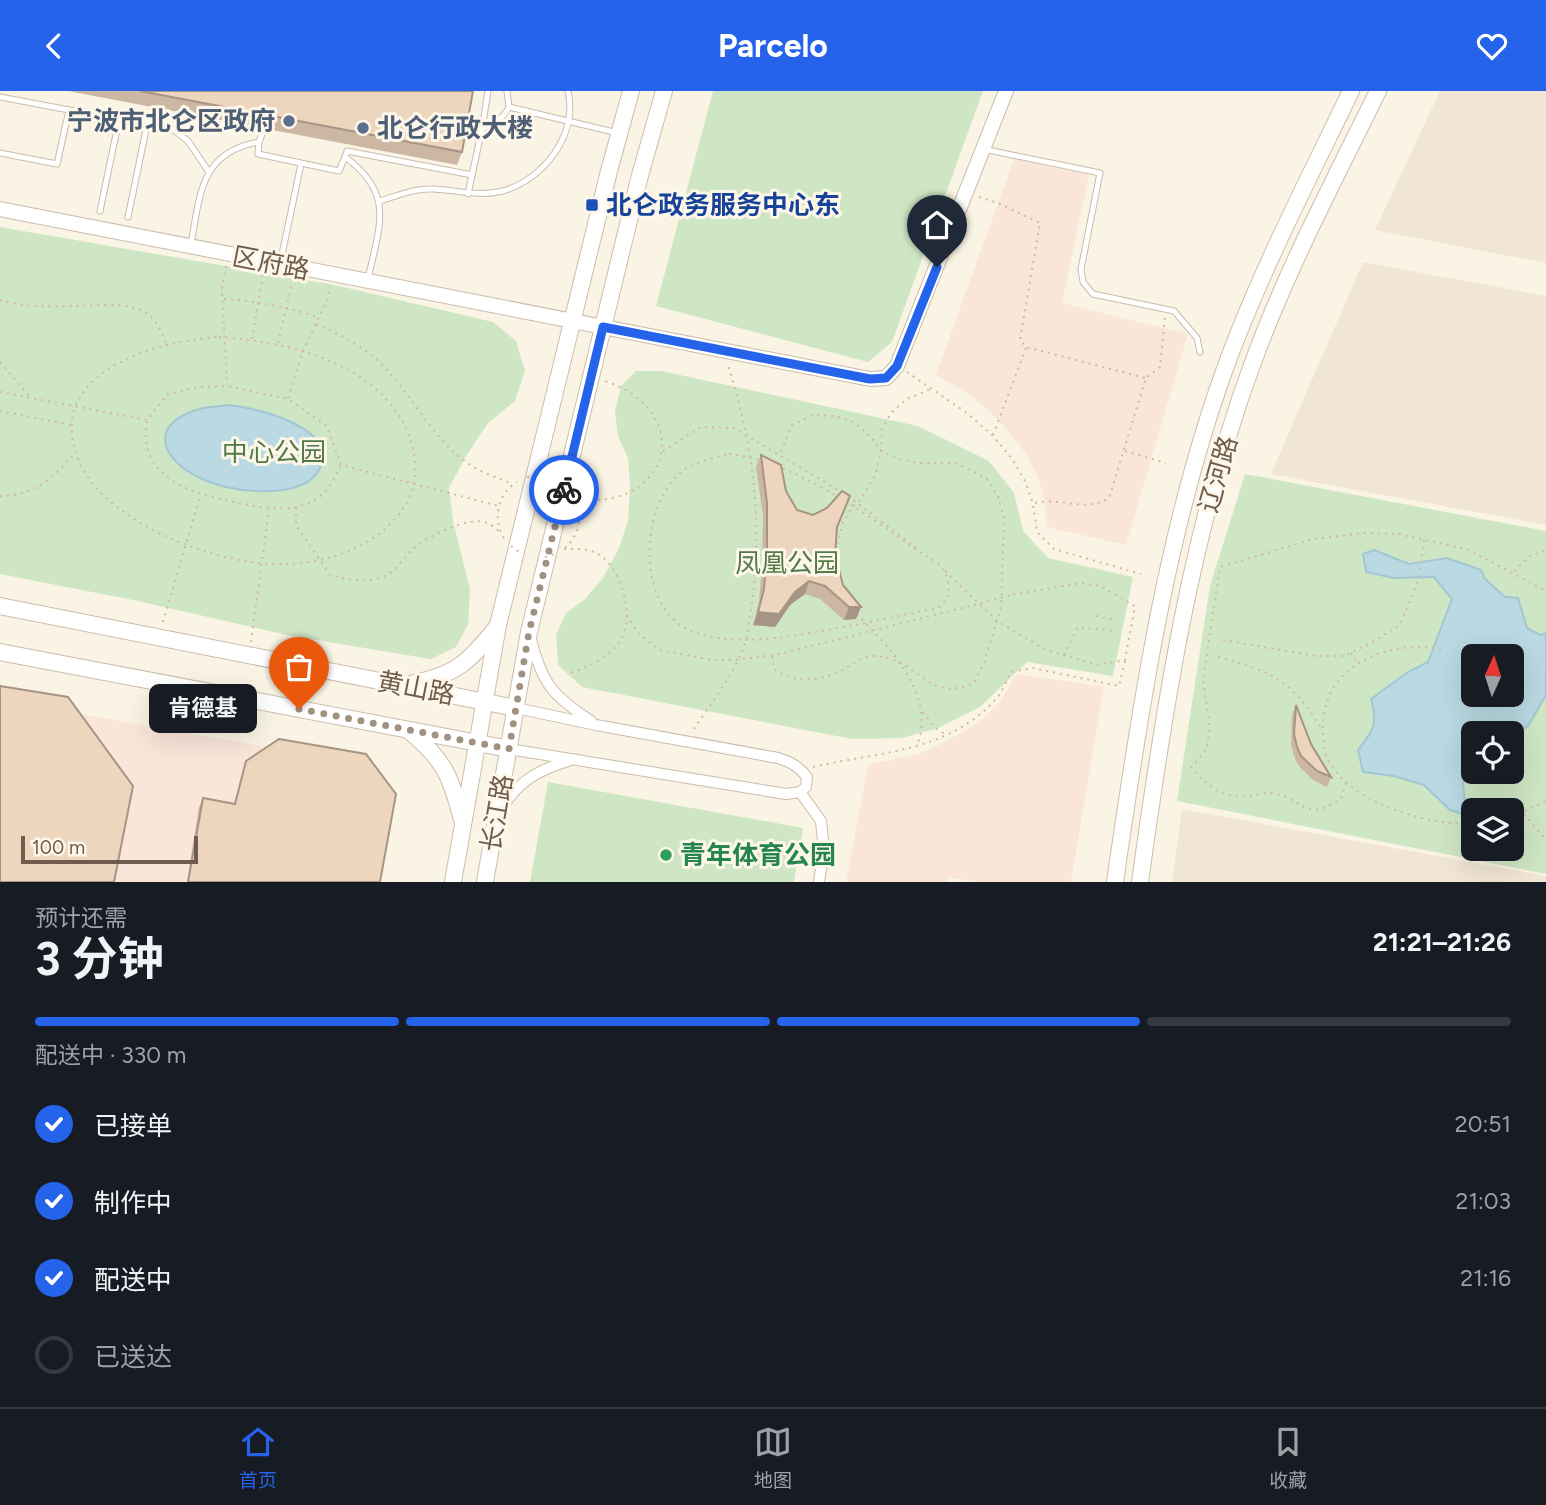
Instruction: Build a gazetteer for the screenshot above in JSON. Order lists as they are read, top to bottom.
{
  "streets": {
    "main road": ["辽河路", "黄山路", "长江路"],
    "street": ["区府路"]
  },
  "crossings": [
    ["区府路", "长江路"],
    ["黄山路", "长江路"]
  ],
  "parks": ["中心公园", "凤凰公园"],
  "places": {
    "other": [
      "宁波市北仑区政府",
      "北仑行政大楼",
      "肯德基",
      "青年体育公园"
    ],
    "transit": ["北仑政务服务中心东"]
  },
  "scale_bar": "100 m",
  "north": "top",
  "page": {
    "header": "Parcelo",
    "bubble": "肯德基",
    "scale": "100 m",
    "heading": ["3 分钟", "预计还需", "21:21–21:26"],
    "bar": "配送中 · 330 m",
    "list": [
      ["已接单", "20:51"],
      ["制作中", "21:03"],
      ["配送中", "21:16"],
      "已送达"
    ],
    "tabs": ["首页", "地图", "收藏"]
  }
}
